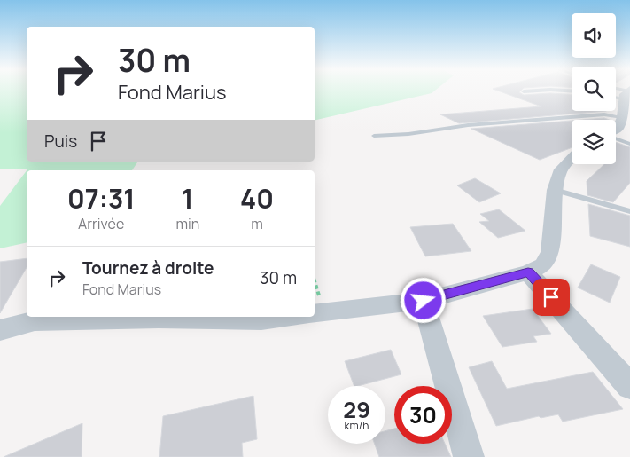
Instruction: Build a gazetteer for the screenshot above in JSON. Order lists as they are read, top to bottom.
{
  "page": {
    "turn": ["30 m", "Fond Marius"],
    "then": "Puis",
    "eta": [
      "07:31",
      "Arrivée",
      "1",
      "min",
      "40",
      "m"
    ],
    "list": [
      {
        "name": "Tournez à droite",
        "note": "Fond Marius",
        "value": "30 m"
      }
    ],
    "speed": "29 km/h",
    "limit": "30"
  }
}
